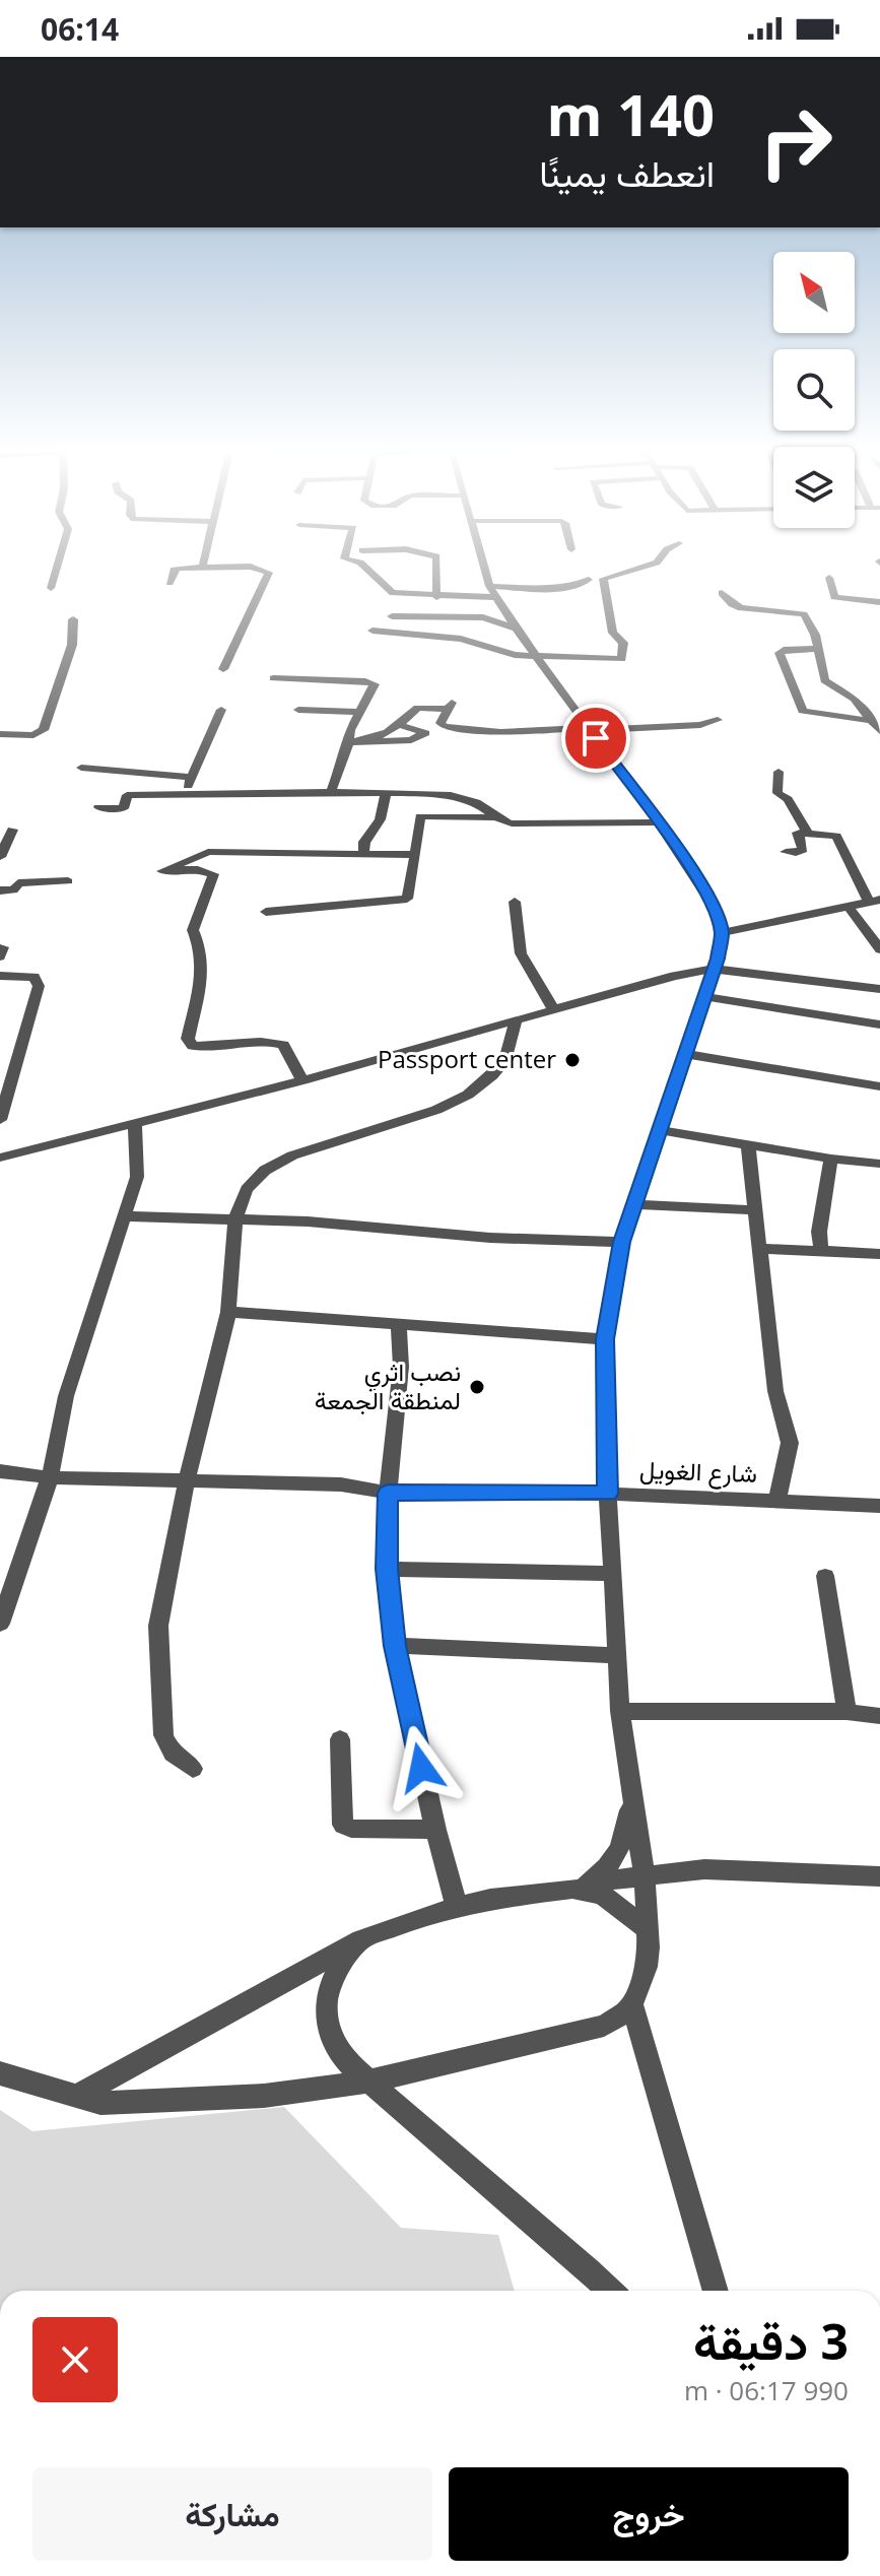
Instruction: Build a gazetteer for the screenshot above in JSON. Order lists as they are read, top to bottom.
{
  "streets": {
    "street": ["شارع الغويل"]
  },
  "places": ["Passport center", "نصب اثري لمنطقة الجمعة"],
  "north": "top left",
  "page": {
    "status": "06:14",
    "turn": ["140 m", "انعطف يمينًا"],
    "heading": ["3 دقيقة", "990 m · 06:17"],
    "buttons": ["خروج", "مشاركة"]
  }
}
